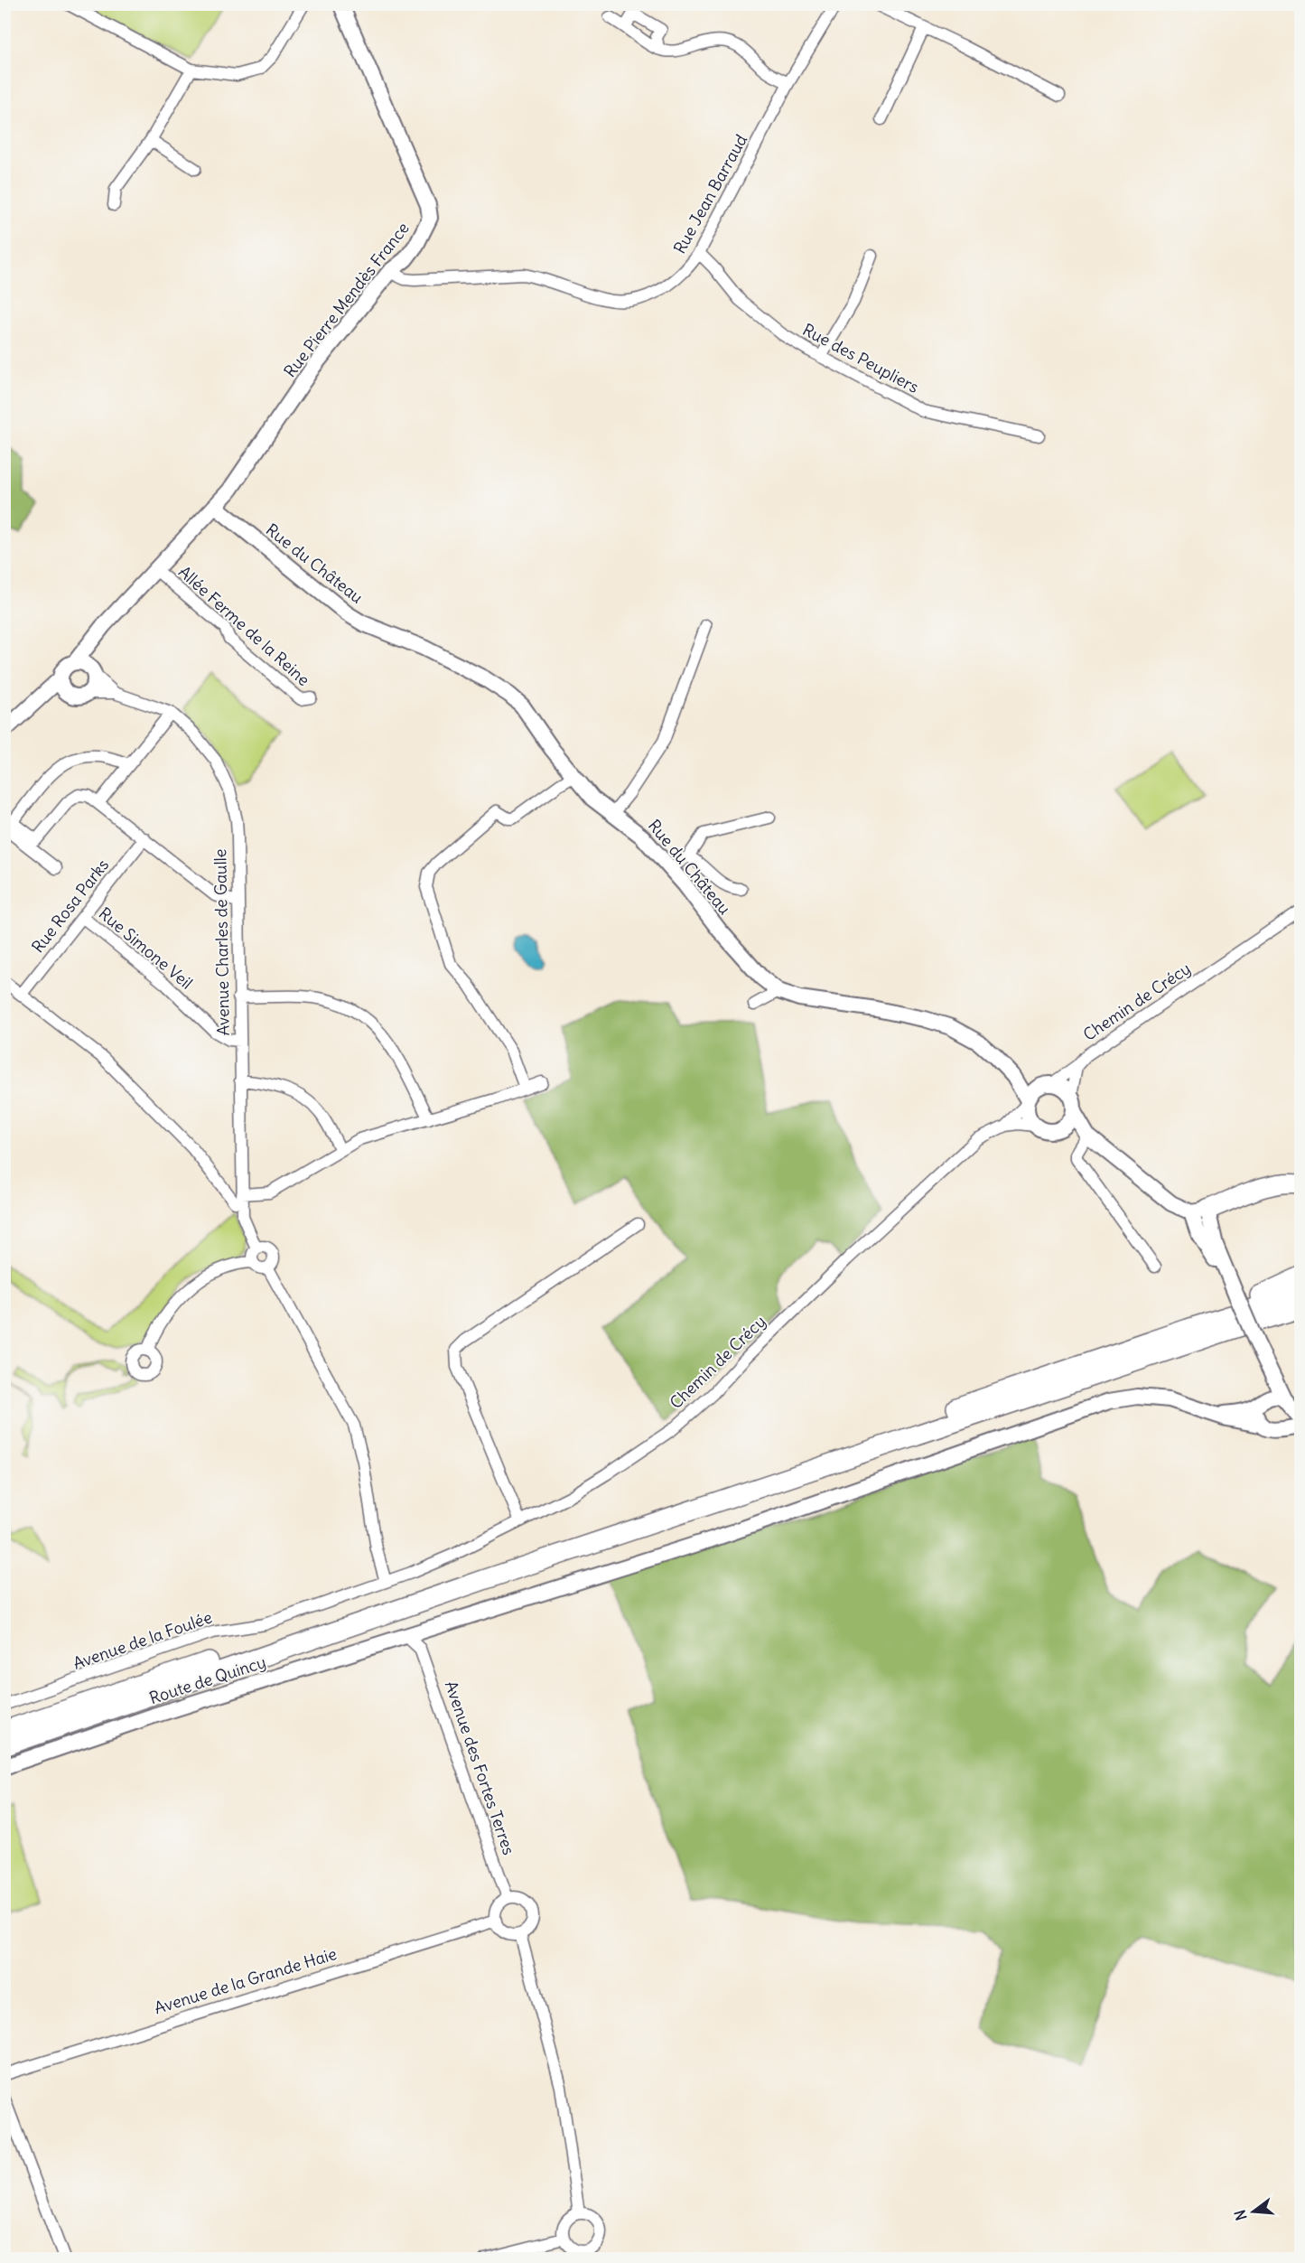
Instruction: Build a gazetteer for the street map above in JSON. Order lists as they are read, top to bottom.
{
  "streets": {
    "street": [
      "Rue Jean Barraud",
      "Rue Pierre Mendès France",
      "Rue des Peupliers",
      "Rue du Château",
      "Allée Ferme de la Reine",
      "Rue Rosa Parks",
      "Avenue Charles de Gaulle",
      "Rue Simone Veil",
      "Chemin de Crécy",
      "Avenue de la Foulée",
      "Route de Quincy",
      "Avenue des Fortes Terres",
      "Avenue de la Grande Haie"
    ]
  },
  "crossings": [
    ["Rue Jean Barraud", "Rue Pierre Mendès France"],
    ["Rue Jean Barraud", "Rue des Peupliers"],
    ["Rue Pierre Mendès France", "Rue du Château"],
    ["Rue Pierre Mendès France", "Allée Ferme de la Reine"],
    ["Rue Pierre Mendès France", "Avenue Charles de Gaulle"],
    ["Rue du Château", "Chemin de Crécy"],
    ["Rue Rosa Parks", "Rue Simone Veil"],
    ["Avenue Charles de Gaulle", "Rue Simone Veil"],
    ["Chemin de Crécy", "Avenue de la Foulée"],
    ["Route de Quincy", "Avenue des Fortes Terres"],
    ["Avenue des Fortes Terres", "Avenue de la Grande Haie"]
  ],
  "north": "left"
}
